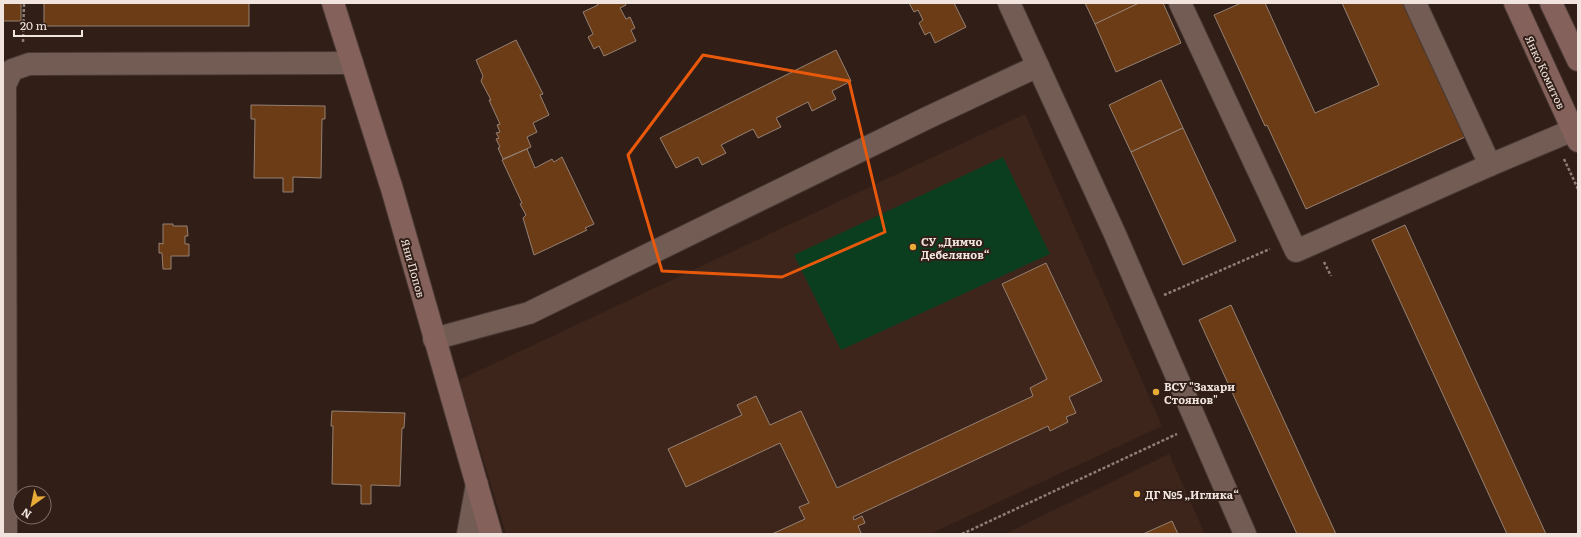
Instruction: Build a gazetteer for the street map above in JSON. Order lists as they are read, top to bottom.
{
  "streets": {
    "street": ["Янко Комитов", "Яни Попов"]
  },
  "places": ["СУ „Димчо Дебелянов“", "ВСУ \"Захари Стоянов\"", "ДГ №5 „Иглика“"],
  "scale_bar": "20 m",
  "north": "bottom left"
}
